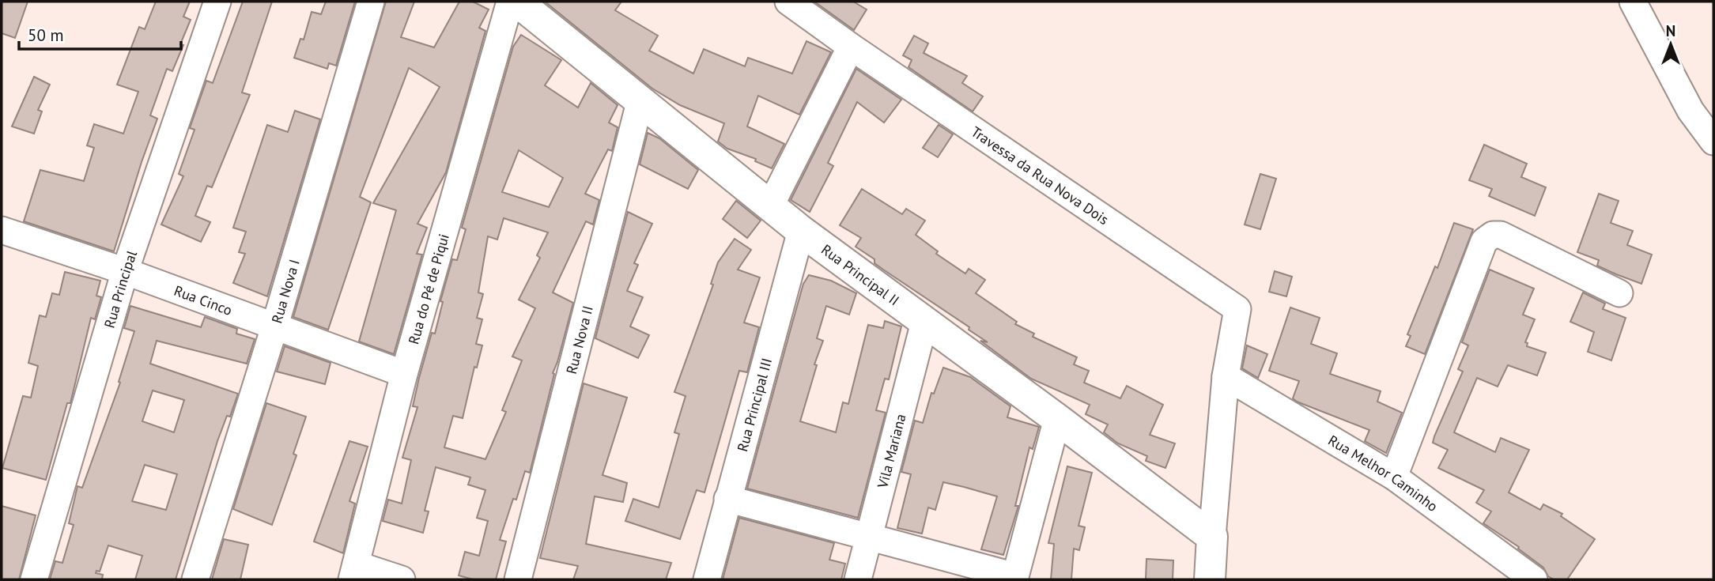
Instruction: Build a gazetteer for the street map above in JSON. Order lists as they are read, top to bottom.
{
  "streets": {
    "street": [
      "Travessa da Rua Nova Dois",
      "Rua Principal II",
      "Rua Principal",
      "Rua do Pé de Piqui",
      "Rua Nova I",
      "Rua Cinco",
      "Rua Nova II",
      "Rua Principal III",
      "Vila Mariana",
      "Rua Melhor Caminho"
    ]
  },
  "crossings": [
    ["Travessa da Rua Nova Dois", "Rua Melhor Caminho"],
    ["Rua Principal II", "Rua Nova II"],
    ["Rua Principal II", "Rua Principal III"],
    ["Rua Principal II", "Vila Mariana"],
    ["Rua Principal", "Rua Cinco"],
    ["Rua do Pé de Piqui", "Rua Cinco"],
    ["Rua Nova I", "Rua Cinco"]
  ],
  "scale_bar": "50 m",
  "north": "top"
}
